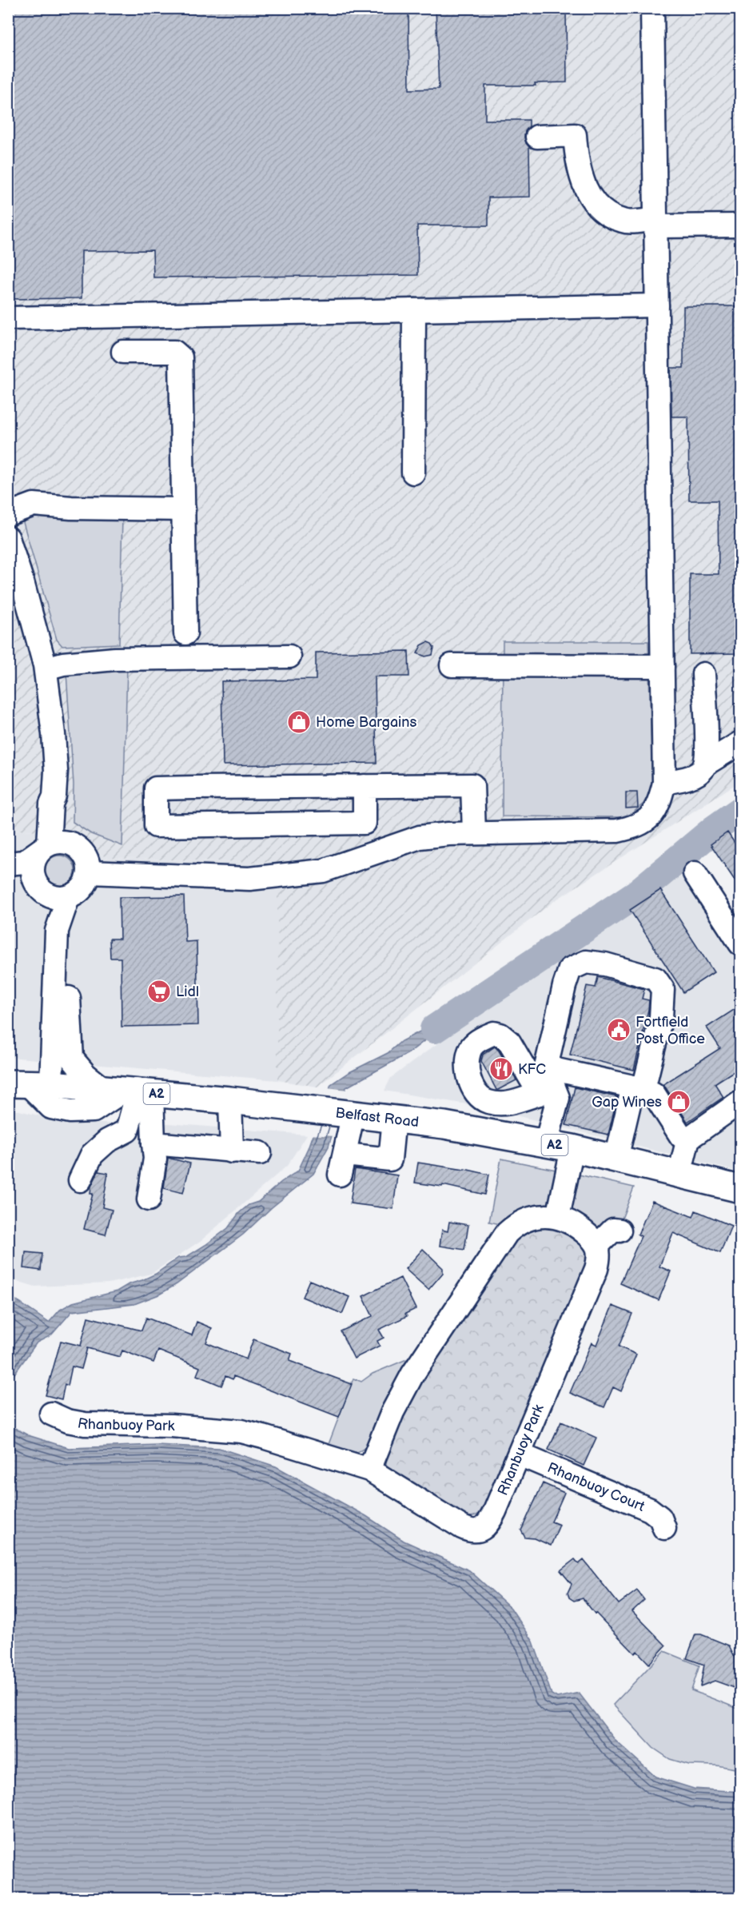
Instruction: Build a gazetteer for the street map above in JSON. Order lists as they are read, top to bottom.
{
  "streets": {
    "highway": ["A2", "Belfast Road"],
    "street": ["Rhanbuoy Park", "Rhanbuoy Court"]
  },
  "crossings": [
    ["Rhanbuoy Park", "Rhanbuoy Court"]
  ],
  "places": {
    "shop": ["Home Bargains", "Gap Wines"],
    "supermarket": ["Lidl"],
    "public building": ["Fortfield Post Office"],
    "restaurant": ["KFC"]
  }
}
